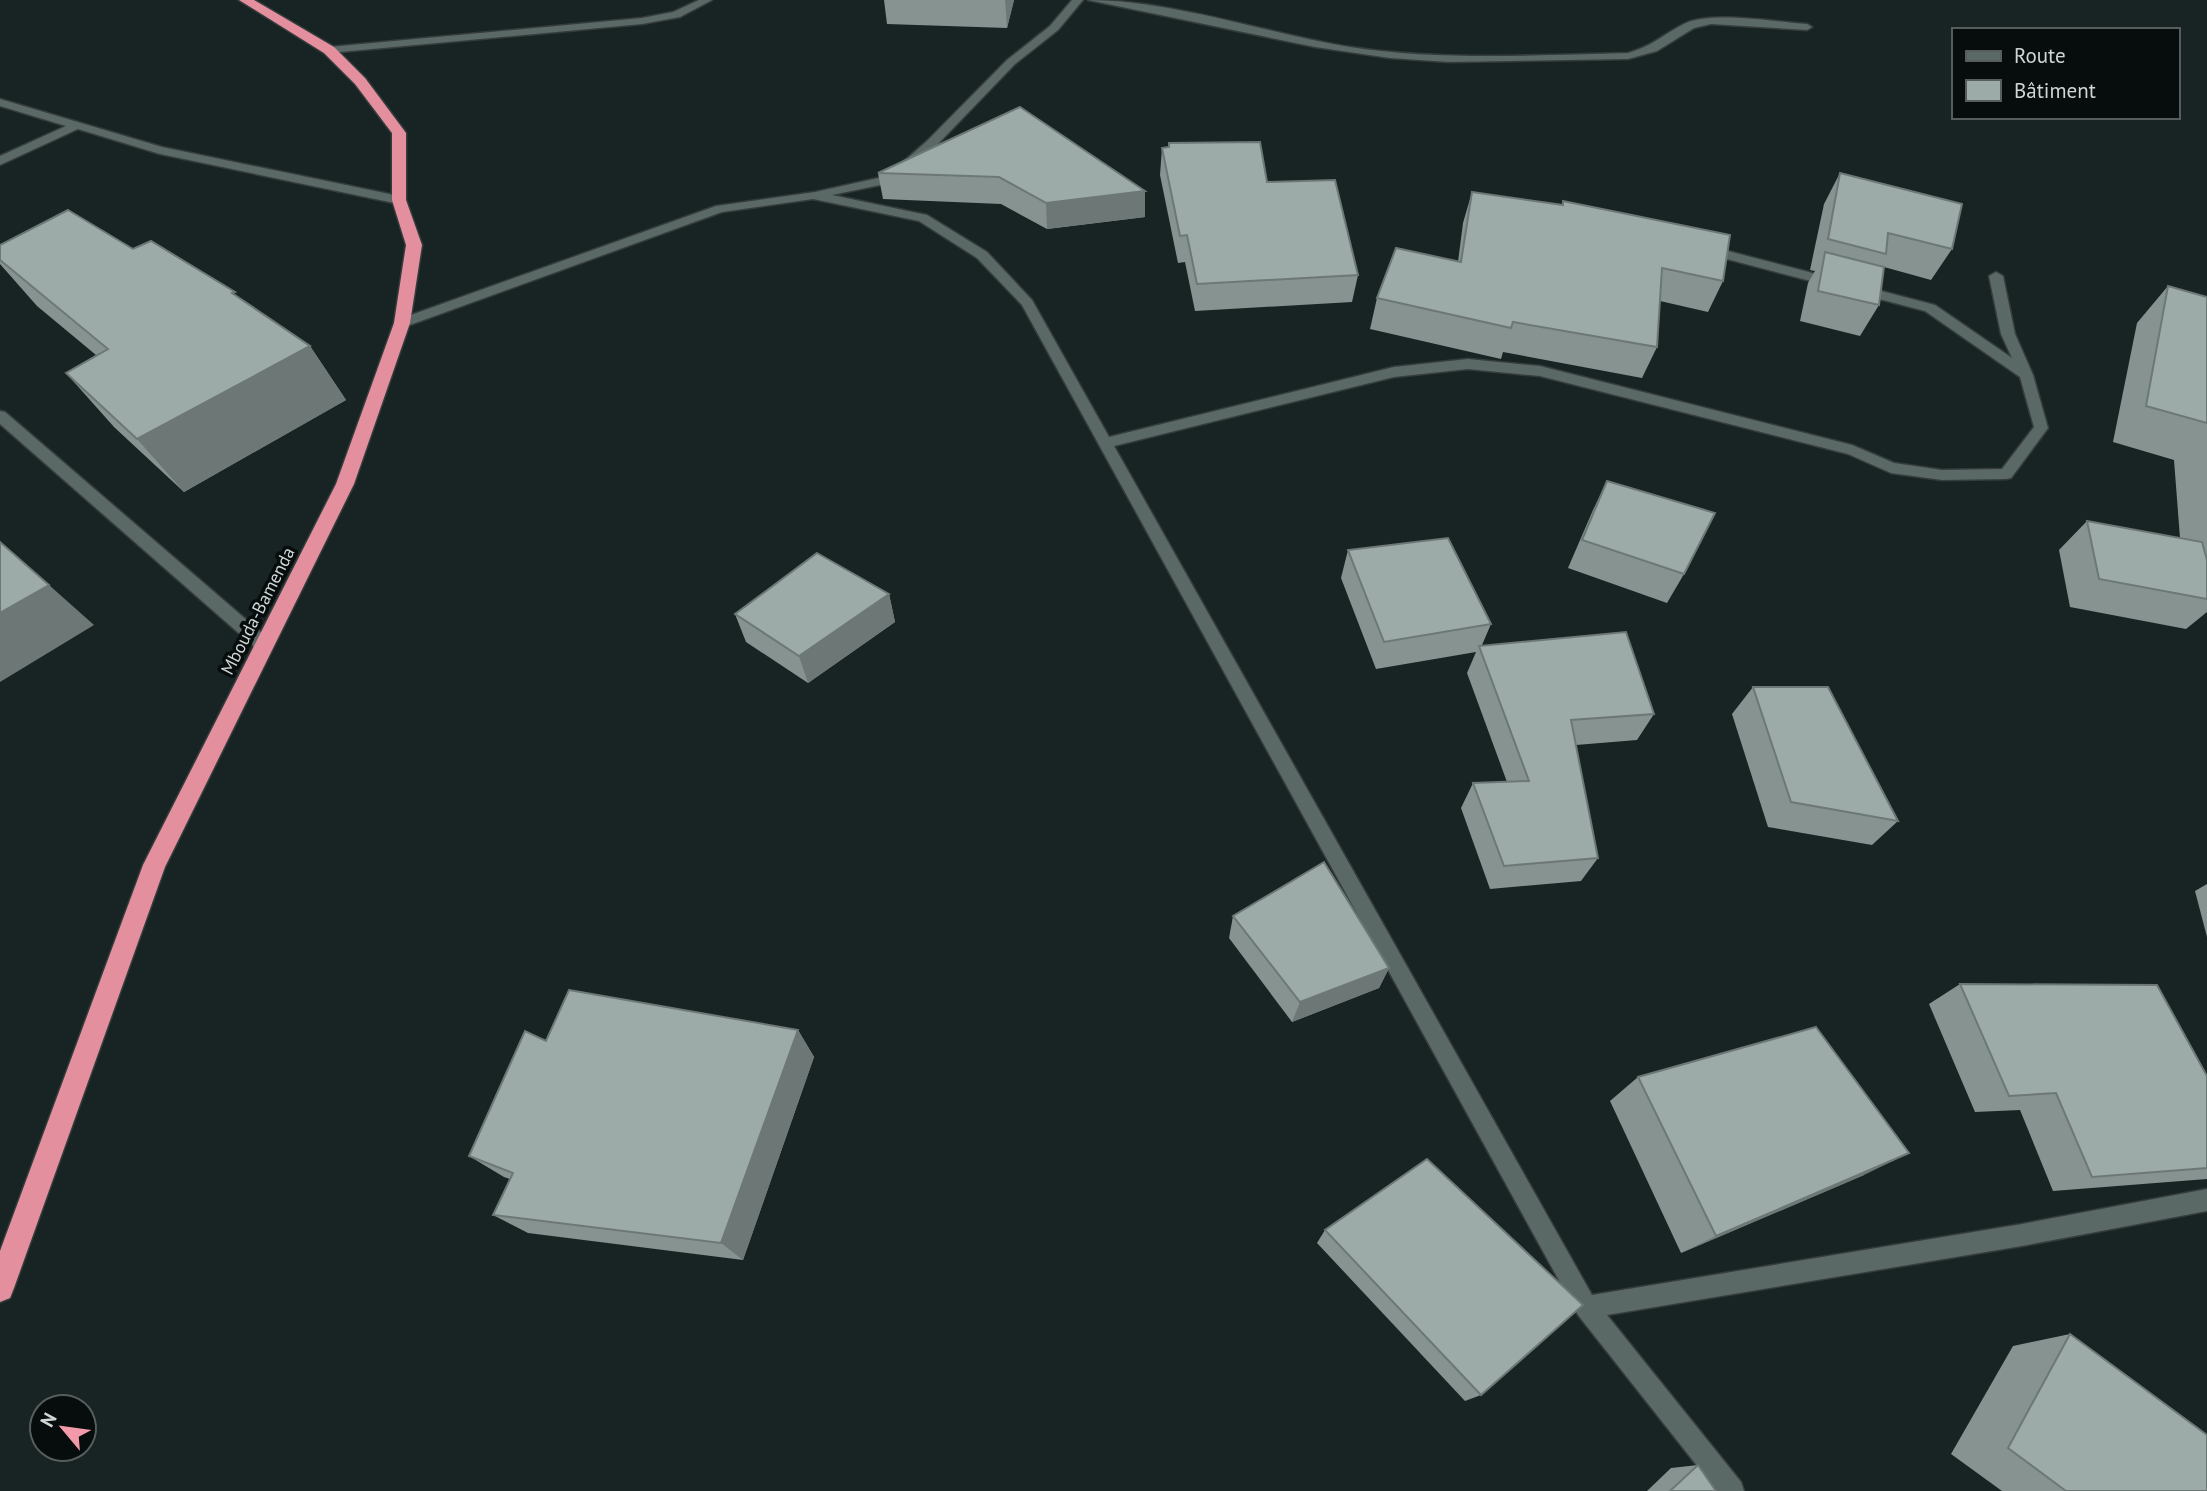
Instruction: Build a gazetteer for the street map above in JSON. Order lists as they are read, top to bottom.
{
  "streets": {
    "highway": ["Mbouda-Bamenda"]
  },
  "legend": ["Route", "Bâtiment"],
  "north": "top left"
}
